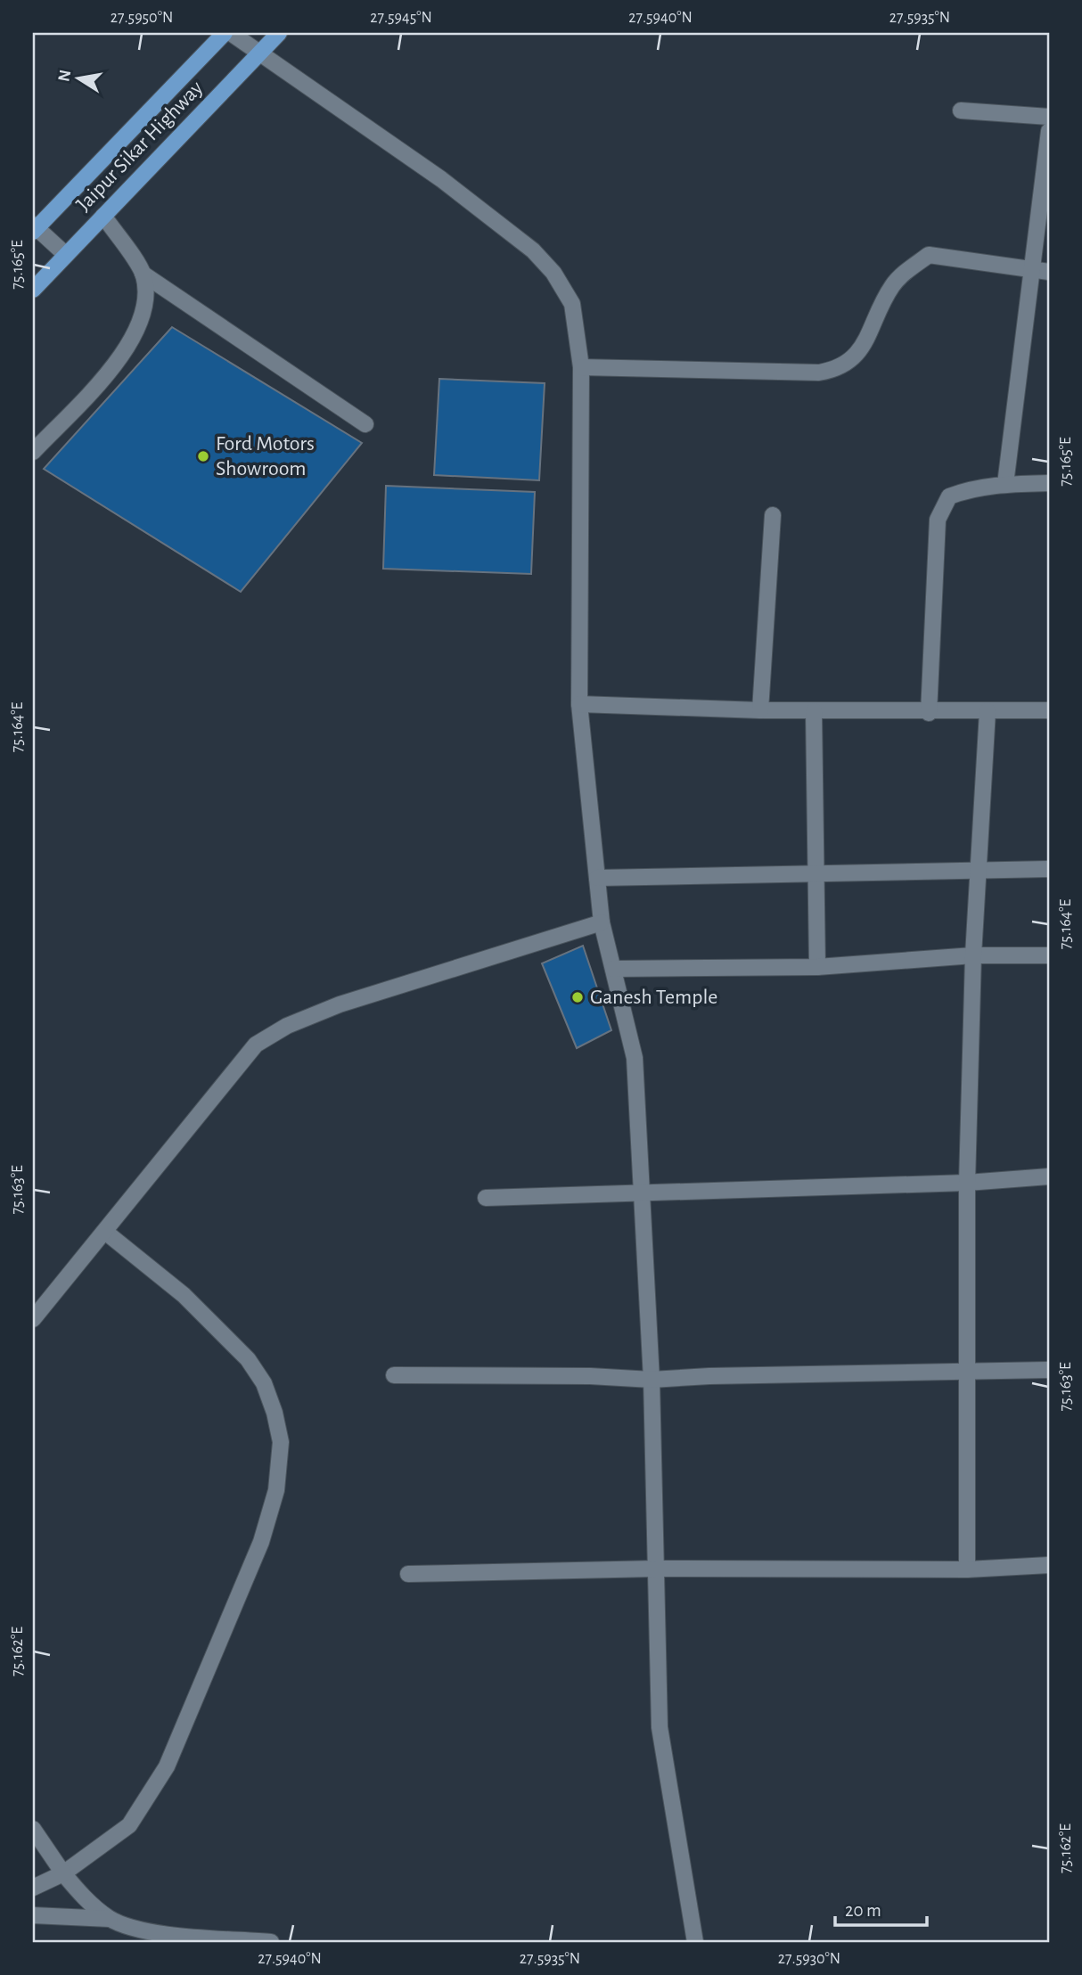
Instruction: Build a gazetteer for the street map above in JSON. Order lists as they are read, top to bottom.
{
  "streets": {
    "main road": ["Jaipur Sikar Highway"]
  },
  "places": ["Ford Motors Showroom", "Ganesh Temple"],
  "scale_bar": "20 m",
  "north": "left",
  "coordinates": [
    "27.5950°N",
    "27.5945°N",
    "27.5940°N",
    "27.5935°N",
    "75.165°E",
    "75.164°E",
    "75.163°E",
    "75.162°E",
    "27.5930°N"
  ]
}
